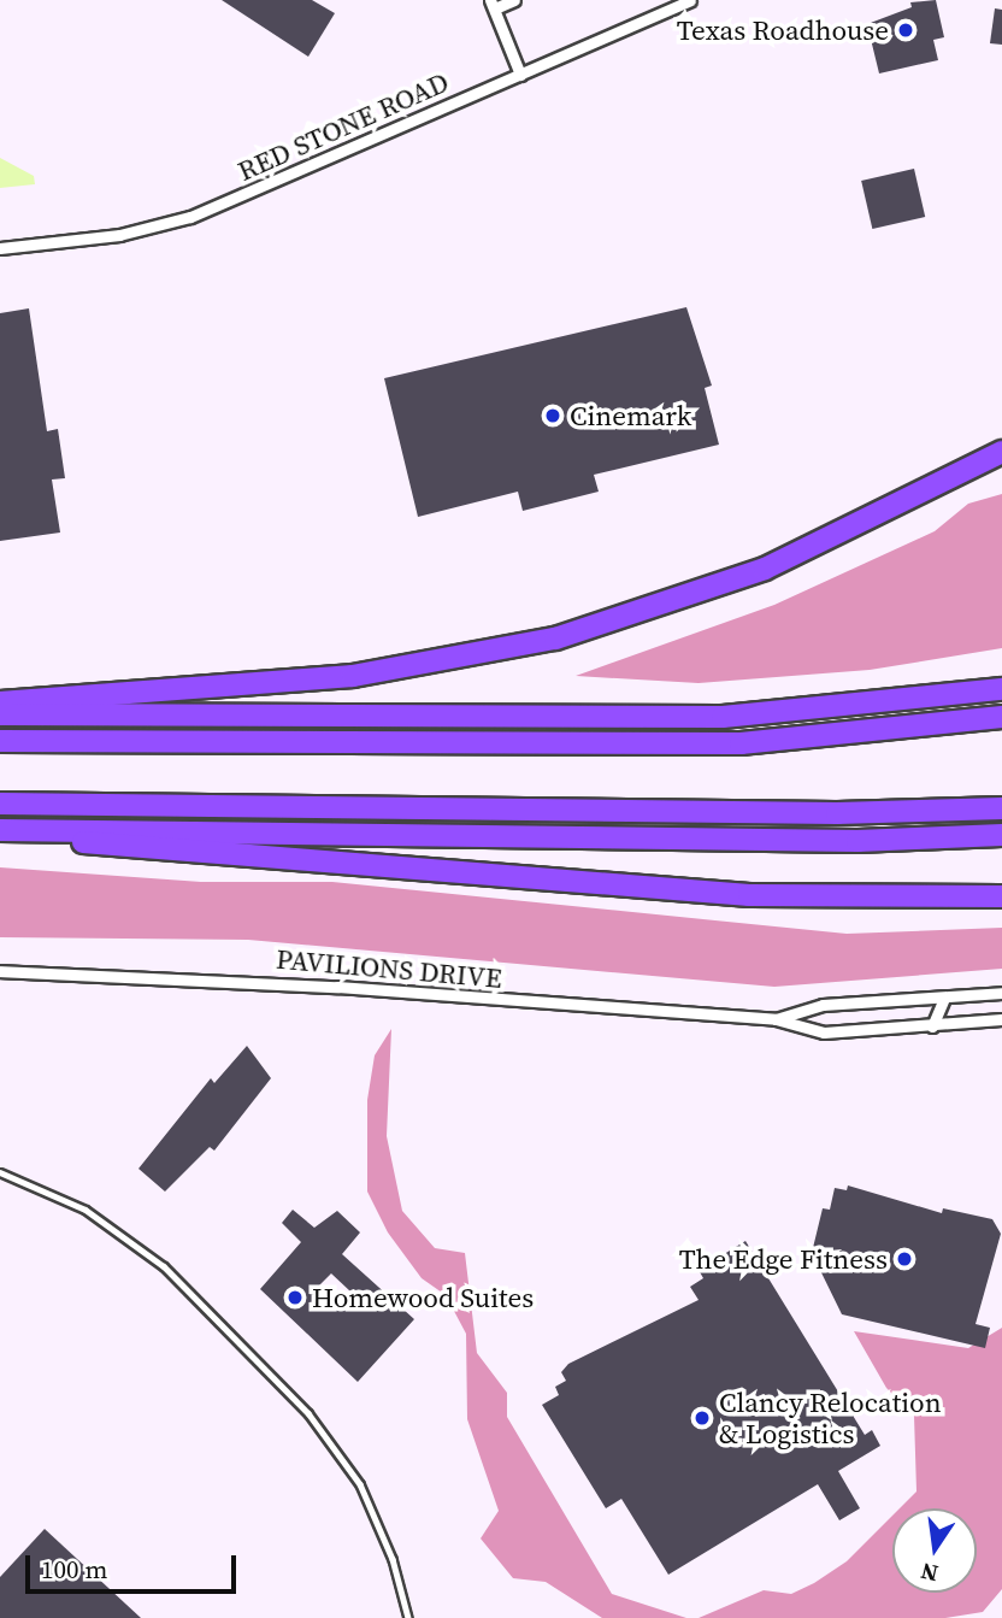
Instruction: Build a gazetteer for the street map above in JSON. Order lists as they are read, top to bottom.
{
  "streets": {
    "street": ["RED STONE ROAD", "PAVILIONS DRIVE"]
  },
  "places": [
    "Texas Roadhouse",
    "Cinemark",
    "The Edge Fitness",
    "Homewood Suites",
    "Clancy Relocation & Logistics"
  ],
  "scale_bar": "100 m",
  "north": "bottom"
}
